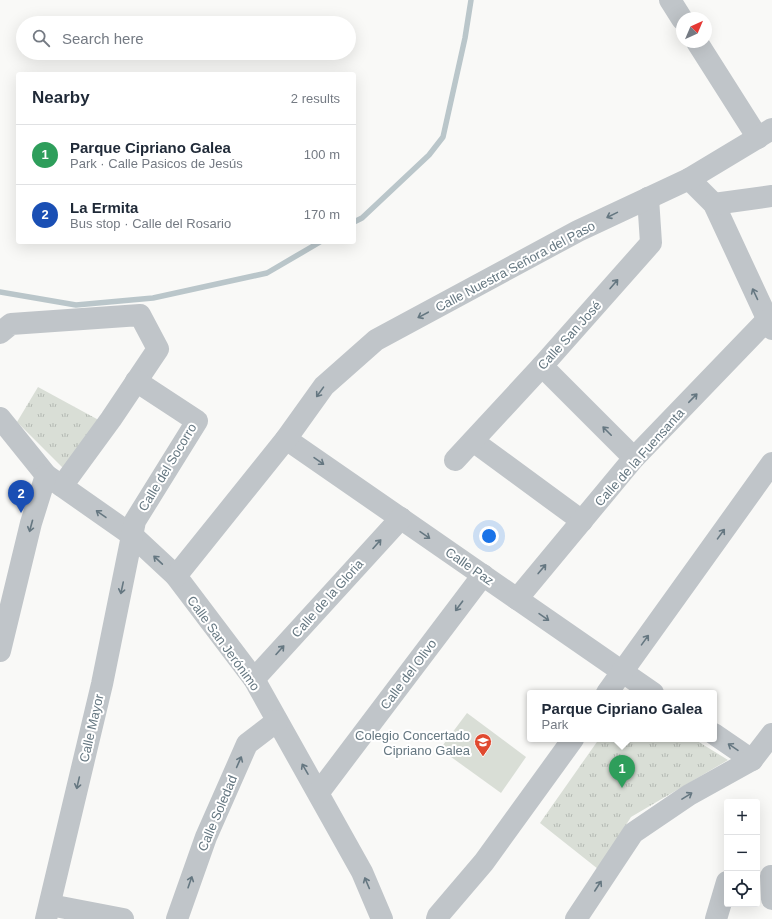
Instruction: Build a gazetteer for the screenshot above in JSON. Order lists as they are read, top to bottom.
{
  "streets": {
    "street": [
      "Calle Nuestra Señora del Paso",
      "Calle San José",
      "Calle de la Fuensanta",
      "Calle del Socorro",
      "Calle Paz",
      "Calle de la Gloria",
      "Calle San Jerónimo",
      "Calle del Olivo",
      "Calle Mayor",
      "Calle Soledad"
    ]
  },
  "crossings": [
    ["Calle Nuestra Señora del Paso", "Calle San José"],
    ["Calle Nuestra Señora del Paso", "Calle Paz"],
    ["Calle Nuestra Señora del Paso", "Calle San Jerónimo"],
    ["Calle de la Fuensanta", "Calle Paz"],
    ["Calle del Socorro", "Calle San Jerónimo"],
    ["Calle del Socorro", "Calle Mayor"],
    ["Calle Paz", "Calle de la Gloria"],
    ["Calle Paz", "Calle del Olivo"],
    ["Calle de la Gloria", "Calle San Jerónimo"],
    ["Calle San Jerónimo", "Calle del Olivo"],
    ["Calle San Jerónimo", "Calle Mayor"],
    ["Calle San Jerónimo", "Calle Soledad"]
  ],
  "one_way": [
    "Calle Nuestra Señora del Paso",
    "Calle San José",
    "Calle de la Gloria",
    "Calle San Jerónimo",
    "Calle Soledad"
  ],
  "places": {
    "school or university": ["Colegio Concertado Cipriano Galea"]
  },
  "north": "top right",
  "page": {
    "search": "Search here",
    "heading": ["Nearby", "2 results"],
    "list": [
      {
        "mark": "1",
        "name": "Parque Cipriano Galea",
        "note": "Park · Calle Pasicos de Jesús",
        "value": "100 m"
      },
      {
        "mark": "2",
        "name": "La Ermita",
        "note": "Bus stop · Calle del Rosario",
        "value": "170 m"
      }
    ],
    "pins": ["2", "1"],
    "popup": ["Parque Cipriano Galea", "Park"],
    "map_buttons": ["+", "−"]
  }
}
